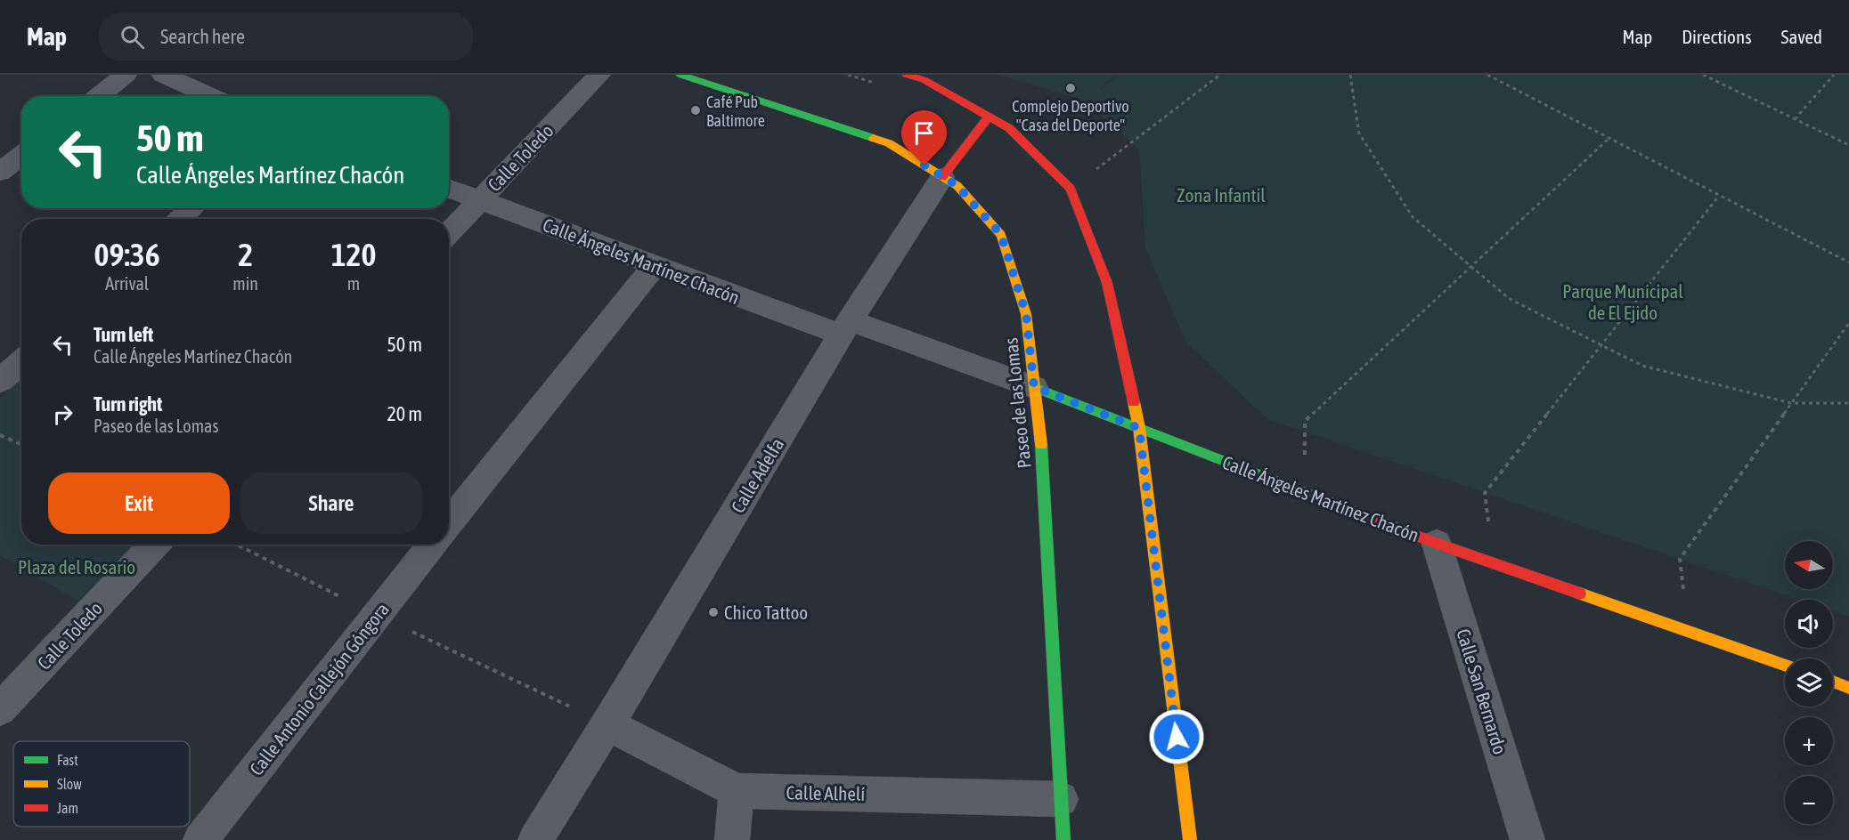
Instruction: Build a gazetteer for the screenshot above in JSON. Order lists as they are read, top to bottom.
{
  "streets": {
    "main road": ["Paseo de las Lomas", "Calle Adelfa", "Calle Ángeles Martínez Chacón"],
    "street": [
      "Calle Toledo",
      "Calle Ängeles Martínez Chacón",
      "Calle Antonio Callejón Góngora",
      "Calle San Bernardo",
      "Calle Alhelí"
    ]
  },
  "crossings": [
    ["Calle Toledo", "Calle Ängeles Martínez Chacón"],
    ["Calle Ängeles Martínez Chacón", "Calle Adelfa"],
    ["Calle Ängeles Martínez Chacón", "Calle Ángeles Martínez Chacón"],
    ["Paseo de las Lomas", "Calle Adelfa"],
    ["Paseo de las Lomas", "Calle Ángeles Martínez Chacón"],
    ["Paseo de las Lomas", "Calle Alhelí"],
    ["Calle Adelfa", "Calle Ángeles Martínez Chacón"],
    ["Calle Adelfa", "Calle Alhelí"],
    ["Calle Ángeles Martínez Chacón", "Calle San Bernardo"]
  ],
  "parks": ["Zona Infantil", "Parque Municipal de El Ejido", "Plaza del Rosario"],
  "places": ["Complejo Deportivo \"Casa del Deporte\"", "Café Pub Baltimore", "Chico Tattoo"],
  "legend": ["Fast", "Slow", "Jam"],
  "north": "left",
  "page": {
    "header": "Map",
    "search": "Search here",
    "nav": ["Map", "Directions", "Saved"],
    "turn": ["50 m", "Calle Ángeles Martínez Chacón"],
    "eta": [
      "09:36",
      "Arrival",
      "2",
      "min",
      "120",
      "m"
    ],
    "list": [
      {
        "name": "Turn left",
        "note": "Calle Ángeles Martínez Chacón",
        "value": "50 m"
      },
      {
        "name": "Turn right",
        "note": "Paseo de las Lomas",
        "value": "20 m"
      }
    ],
    "buttons": ["Exit", "Share"],
    "map_buttons": ["+", "−"]
  }
}
